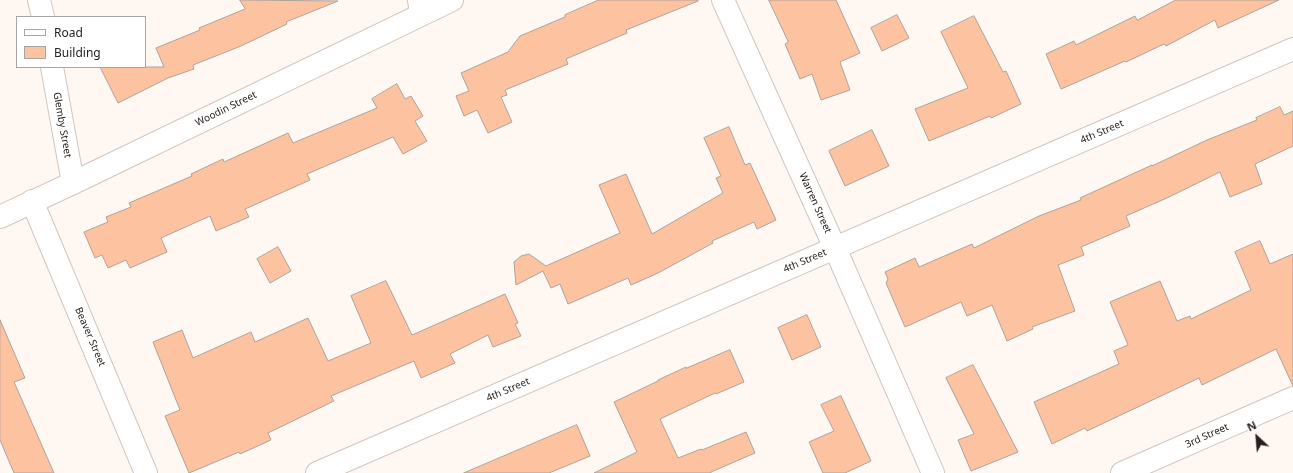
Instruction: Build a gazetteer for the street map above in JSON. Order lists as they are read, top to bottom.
{
  "streets": {
    "street": [
      "Woodin Street",
      "Glemby Street",
      "4th Street",
      "Warren Street",
      "Beaver Street",
      "3rd Street"
    ]
  },
  "crossings": [
    ["Woodin Street", "Glemby Street"],
    ["Woodin Street", "Beaver Street"],
    ["4th Street", "Warren Street"]
  ],
  "legend": ["Road", "Building"],
  "north": "top left"
}
